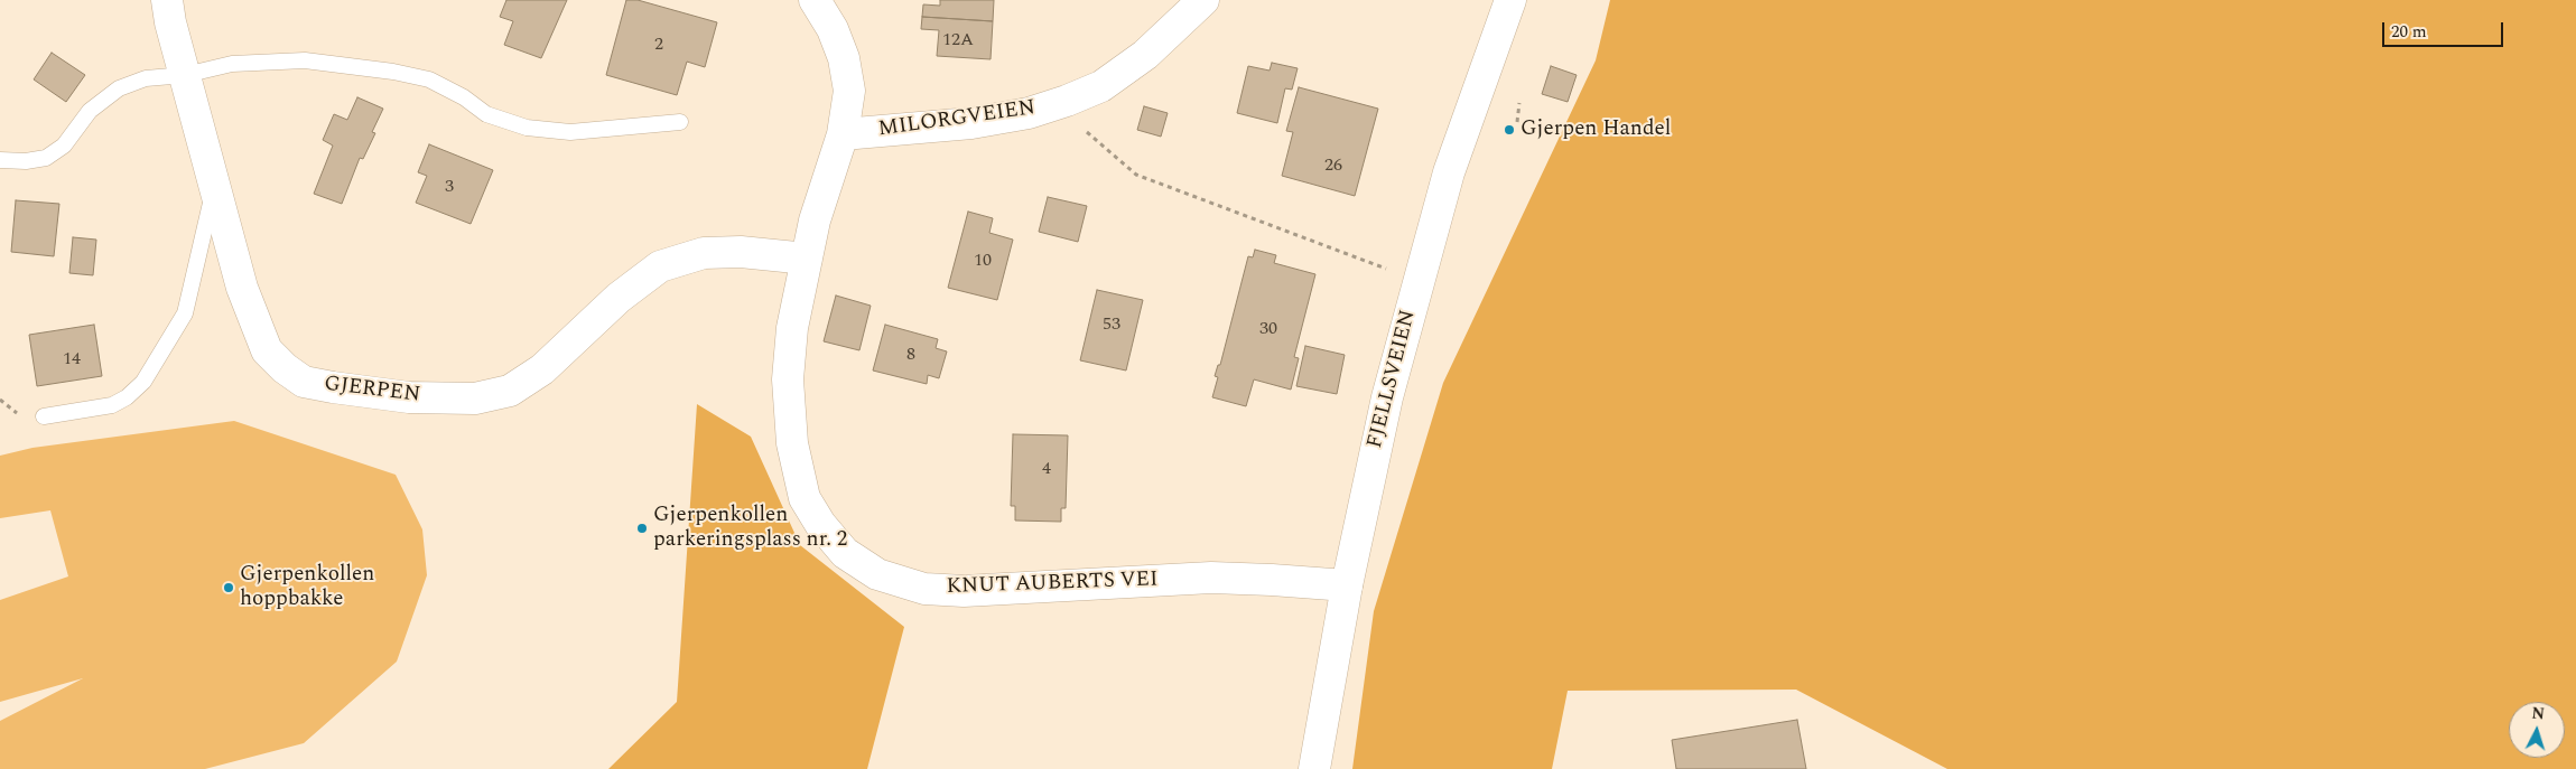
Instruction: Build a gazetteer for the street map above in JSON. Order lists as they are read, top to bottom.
{
  "streets": {
    "street": [
      "MILORGVEIEN",
      "FJELLSVEIEN",
      "GJERPEN",
      "KNUT AUBERTS VEI"
    ]
  },
  "crossings": [
    ["MILORGVEIEN", "KNUT AUBERTS VEI"],
    ["FJELLSVEIEN", "KNUT AUBERTS VEI"],
    ["GJERPEN", "KNUT AUBERTS VEI"]
  ],
  "places": ["Gjerpen Handel", "Gjerpenkollen parkeringsplass nr. 2", "Gjerpenkollen hoppbakke"],
  "house_numbers": [
    "12A",
    "2",
    "26",
    "3",
    "10",
    "53",
    "30",
    "8",
    "14",
    "4"
  ],
  "scale_bar": "20 m",
  "north": "top"
}
